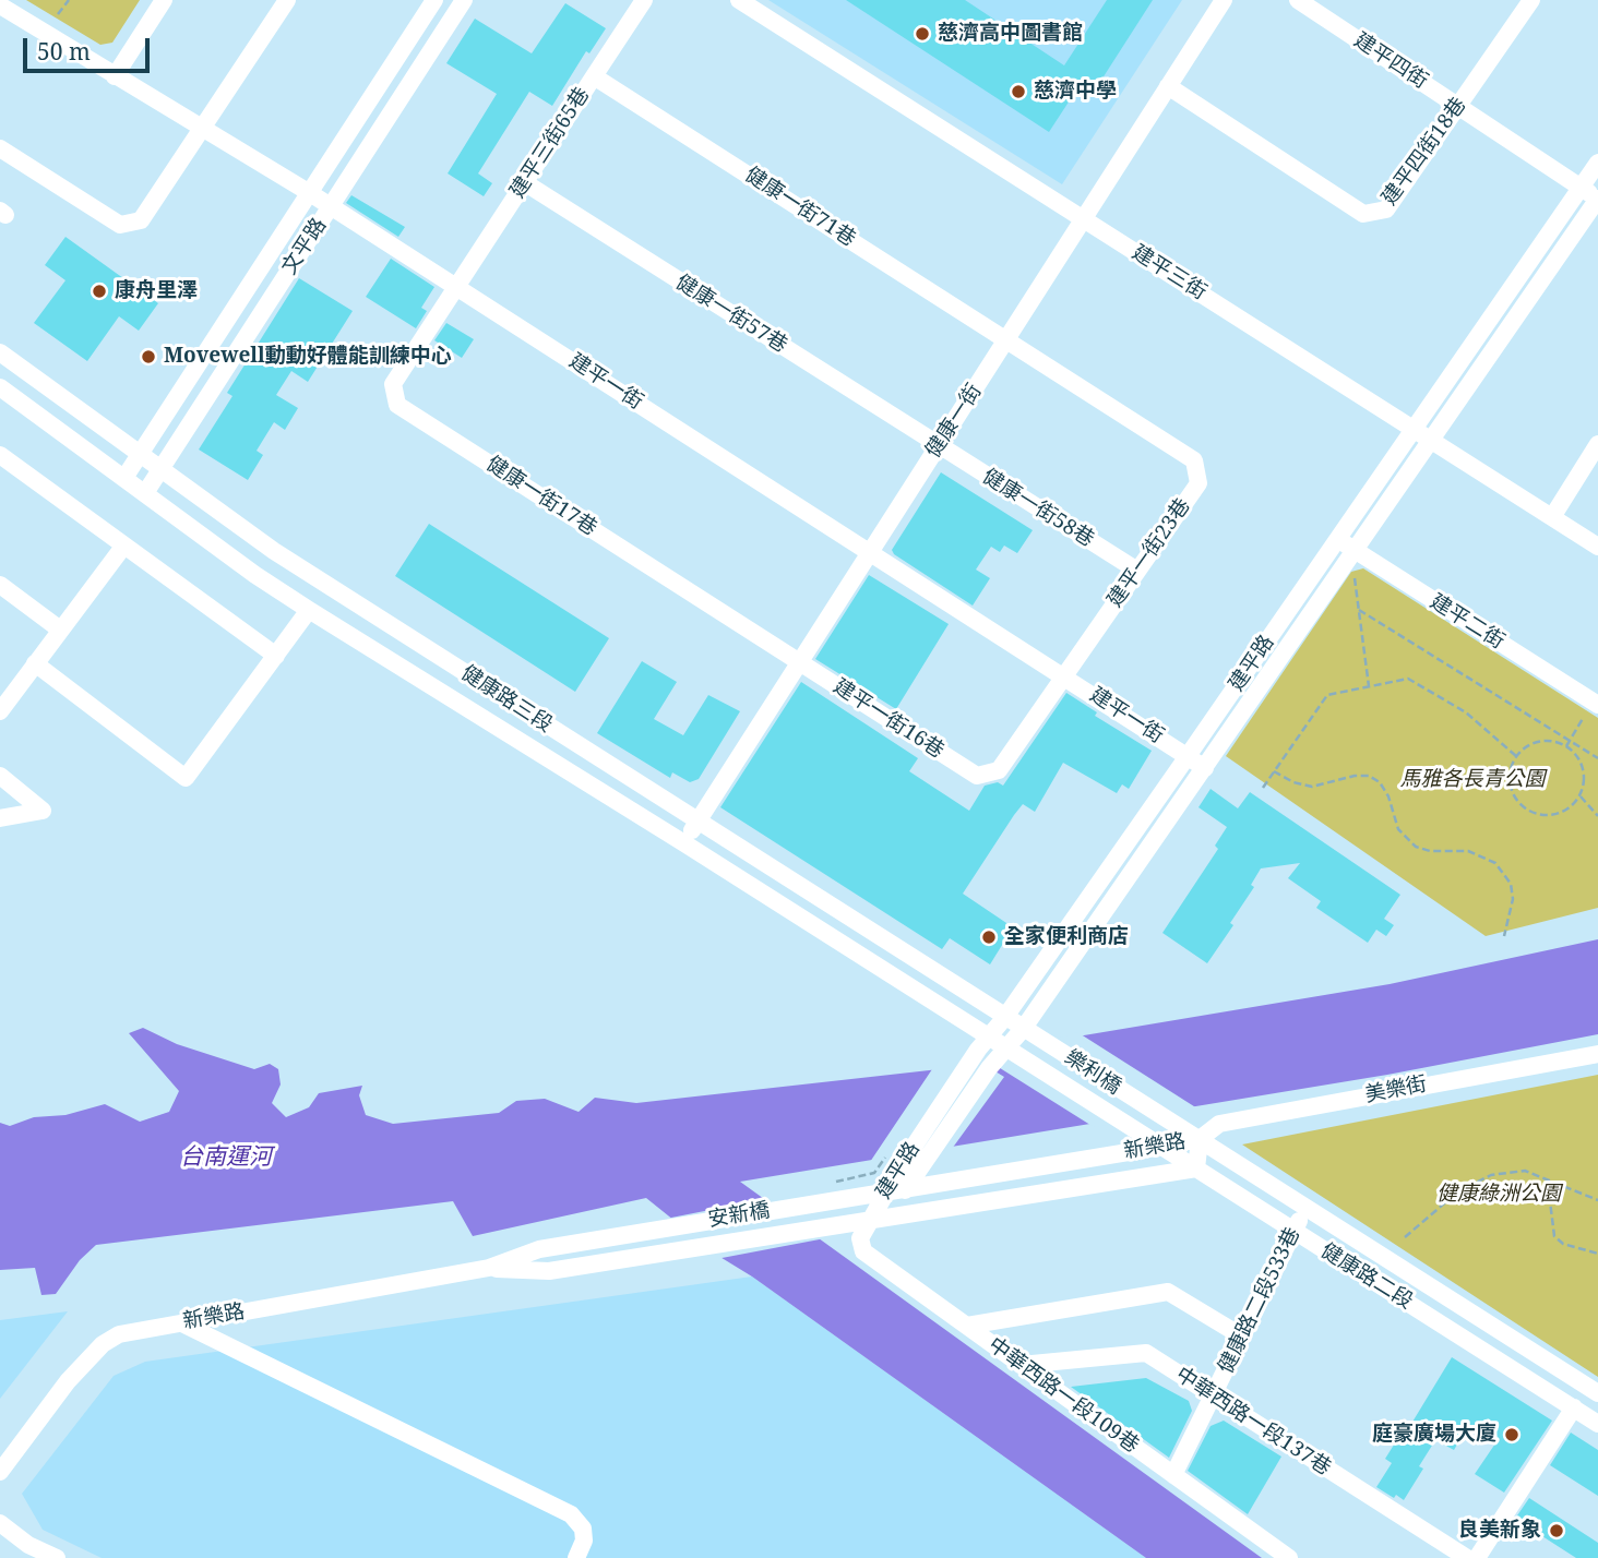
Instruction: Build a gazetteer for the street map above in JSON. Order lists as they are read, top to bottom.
{
  "streets": {
    "street": [
      "建平四街",
      "建平三街65巷",
      "建平四街18巷",
      "健康一街71巷",
      "文平路",
      "建平三街",
      "健康一街57巷",
      "建平一街",
      "健康一街",
      "健康一街17巷",
      "健康一街58巷",
      "建平一街23巷",
      "建平二街",
      "建平路",
      "健康路三段",
      "建平一街16巷",
      "樂利橋",
      "美樂街",
      "新樂路",
      "安新橋",
      "健康路二段",
      "健康路二段533巷",
      "中華西路一段109巷",
      "中華西路一段137巷"
    ]
  },
  "crossings": [
    ["建平四街", "建平四街18巷"],
    ["建平四街", "建平路"],
    ["建平三街65巷", "健康一街71巷"],
    ["建平三街65巷", "健康一街57巷"],
    ["建平三街65巷", "建平一街"],
    ["建平三街65巷", "健康一街17巷"],
    ["建平四街18巷", "健康一街"],
    ["健康一街71巷", "健康一街"],
    ["健康一街71巷", "建平一街23巷"],
    ["文平路", "建平一街"],
    ["文平路", "健康路三段"],
    ["建平三街", "健康一街"],
    ["建平三街", "建平路"],
    ["健康一街57巷", "健康一街"],
    ["健康一街57巷", "健康一街58巷"],
    ["建平一街", "健康一街"],
    ["建平一街", "健康一街17巷"],
    ["建平一街", "建平一街23巷"],
    ["建平一街", "建平路"],
    ["健康一街", "健康一街17巷"],
    ["健康一街", "健康一街58巷"],
    ["健康一街", "建平一街23巷"],
    ["健康一街", "健康路三段"],
    ["健康一街", "建平一街16巷"],
    ["健康一街17巷", "建平一街16巷"],
    ["健康一街58巷", "建平一街23巷"],
    ["建平一街23巷", "建平一街16巷"],
    ["建平二街", "建平路"],
    ["建平路", "健康路三段"],
    ["建平路", "樂利橋"],
    ["建平路", "新樂路"],
    ["建平路", "中華西路一段109巷"],
    ["健康路三段", "樂利橋"],
    ["樂利橋", "健康路二段"],
    ["美樂街", "新樂路"],
    ["美樂街", "健康路二段"],
    ["新樂路", "安新橋"],
    ["新樂路", "健康路二段"],
    ["新樂路", "中華西路一段109巷"],
    ["健康路二段", "健康路二段533巷"],
    ["健康路二段533巷", "中華西路一段109巷"],
    ["健康路二段533巷", "中華西路一段137巷"],
    ["中華西路一段109巷", "中華西路一段137巷"]
  ],
  "water": ["台南運河"],
  "parks": ["馬雅各長青公園", "健康綠洲公園"],
  "places": [
    "慈濟高中圖書館",
    "慈濟中學",
    "康舟里澤",
    "Movewell動動好體能訓練中心",
    "全家便利商店",
    "庭豪廣場大廈",
    "良美新象"
  ],
  "scale_bar": "50 m"
}
